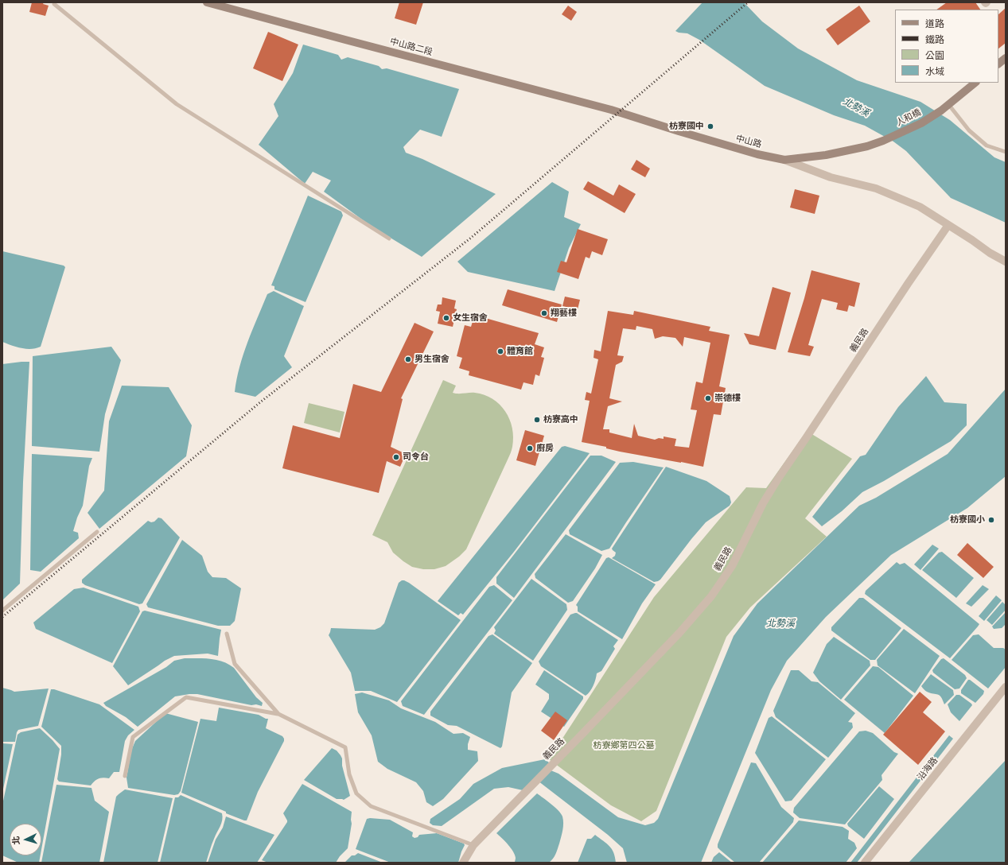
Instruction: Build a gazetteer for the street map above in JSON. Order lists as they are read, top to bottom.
{
  "streets": {
    "street": [
      "中山路二段",
      "人和橋",
      "中山路",
      "義民路",
      "沿海路"
    ]
  },
  "crossings": [
    ["中山路二段", "中山路"],
    ["人和橋", "中山路"]
  ],
  "water": ["北勢溪"],
  "parks": ["枋寮鄉第四公墓"],
  "places": [
    "枋寮國中",
    "翔藝樓",
    "女生宿舍",
    "體育館",
    "男生宿舍",
    "崇德樓",
    "枋寮高中",
    "廚房",
    "司令台",
    "枋寮國小"
  ],
  "legend": [
    "道路",
    "鐵路",
    "公園",
    "水域"
  ],
  "north": "left"
}
